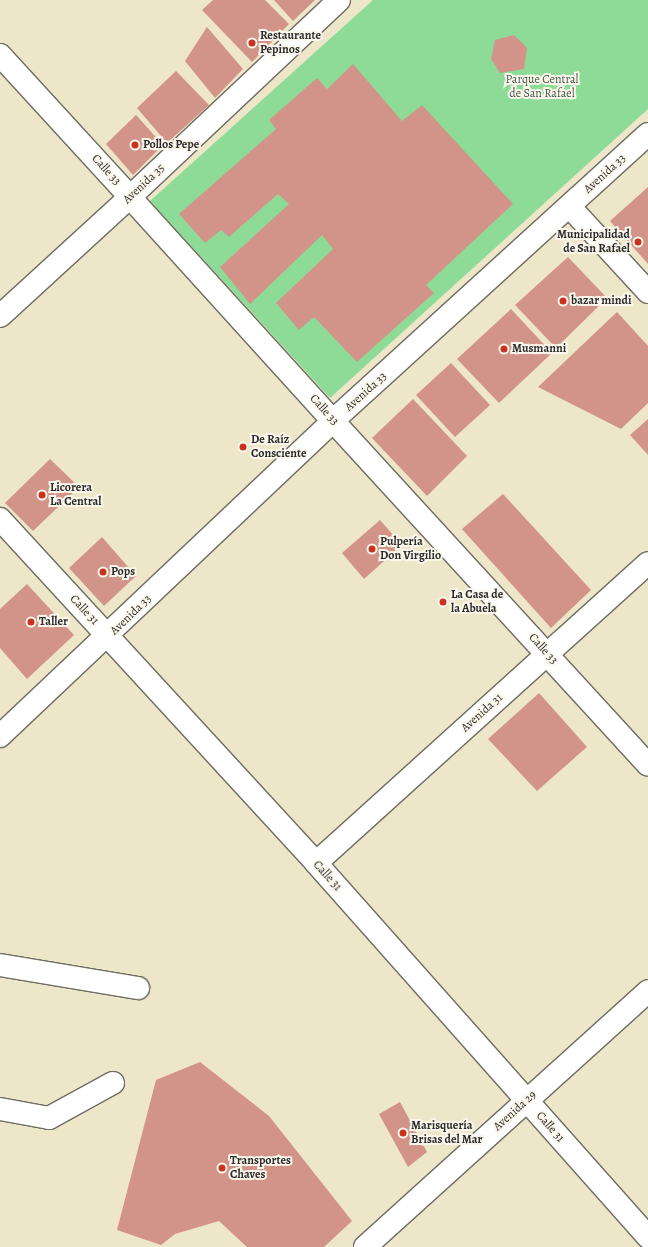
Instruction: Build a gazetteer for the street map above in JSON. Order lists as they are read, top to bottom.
{
  "streets": {
    "street": [
      "Calle 33",
      "Avenida 33",
      "Avenida 35",
      "Calle 31",
      "Avenida 31",
      "Avenida 29"
    ]
  },
  "crossings": [
    ["Calle 33", "Avenida 33"],
    ["Calle 33", "Avenida 35"],
    ["Calle 33", "Avenida 31"],
    ["Avenida 33", "Calle 31"],
    ["Calle 31", "Avenida 31"],
    ["Calle 31", "Avenida 29"]
  ],
  "parks": ["Parque Central de San Rafael"],
  "places": [
    "Restaurante Pepinos",
    "Pollos Pepe",
    "Municipalidad de San Rafael",
    "bazar mindi",
    "Musmanni",
    "De Raíz Consciente",
    "Licorera La Central",
    "Pulpería Don Virgilio",
    "Pops",
    "La Casa de la Abuela",
    "Taller",
    "Marisquería Brisas del Mar",
    "Transportes Chaves"
  ]
}
